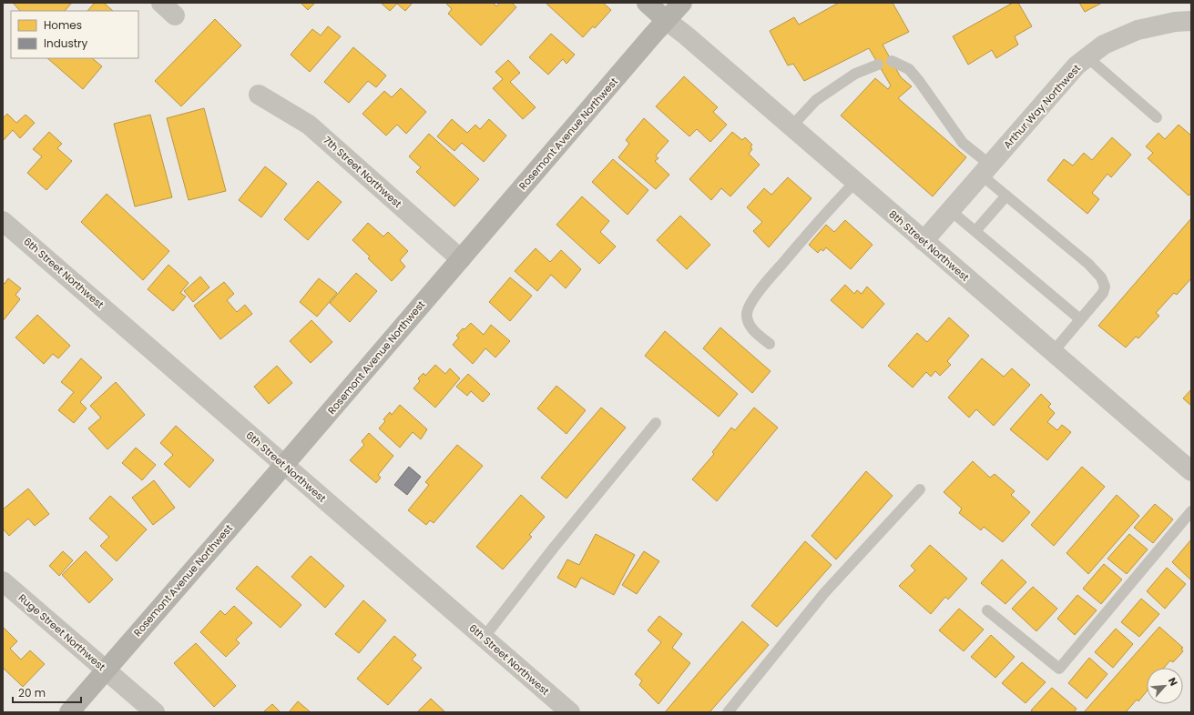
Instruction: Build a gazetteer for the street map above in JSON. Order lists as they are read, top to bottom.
{
  "streets": {
    "street": [
      "Arthur Way Northwest",
      "Rosemont Avenue Northwest",
      "7th Street Northwest",
      "8th Street Northwest",
      "6th Street Northwest",
      "Ruge Street Northwest"
    ]
  },
  "crossings": [
    ["Arthur Way Northwest", "8th Street Northwest"],
    ["Rosemont Avenue Northwest", "7th Street Northwest"],
    ["Rosemont Avenue Northwest", "8th Street Northwest"],
    ["Rosemont Avenue Northwest", "6th Street Northwest"],
    ["Rosemont Avenue Northwest", "Ruge Street Northwest"]
  ],
  "legend": ["Homes", "Industry"],
  "scale_bar": "20 m",
  "north": "top right"
}
